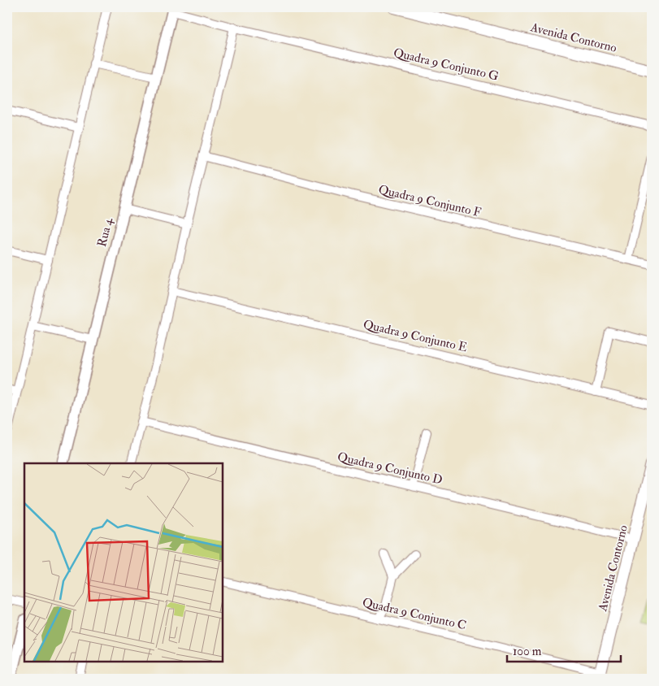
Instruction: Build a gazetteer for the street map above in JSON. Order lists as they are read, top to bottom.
{
  "streets": {
    "main road": ["Avenida Contorno"],
    "street": [
      "Quadra 9 Conjunto G",
      "Quadra 9 Conjunto F",
      "Rua 4",
      "Quadra 9 Conjunto E",
      "Quadra 9 Conjunto D",
      "Quadra 9 Conjunto C"
    ]
  },
  "crossings": [
    ["Avenida Contorno", "Quadra 9 Conjunto D"],
    ["Avenida Contorno", "Quadra 9 Conjunto C"],
    ["Quadra 9 Conjunto G", "Rua 4"]
  ],
  "scale_bar": "100 m"
}
